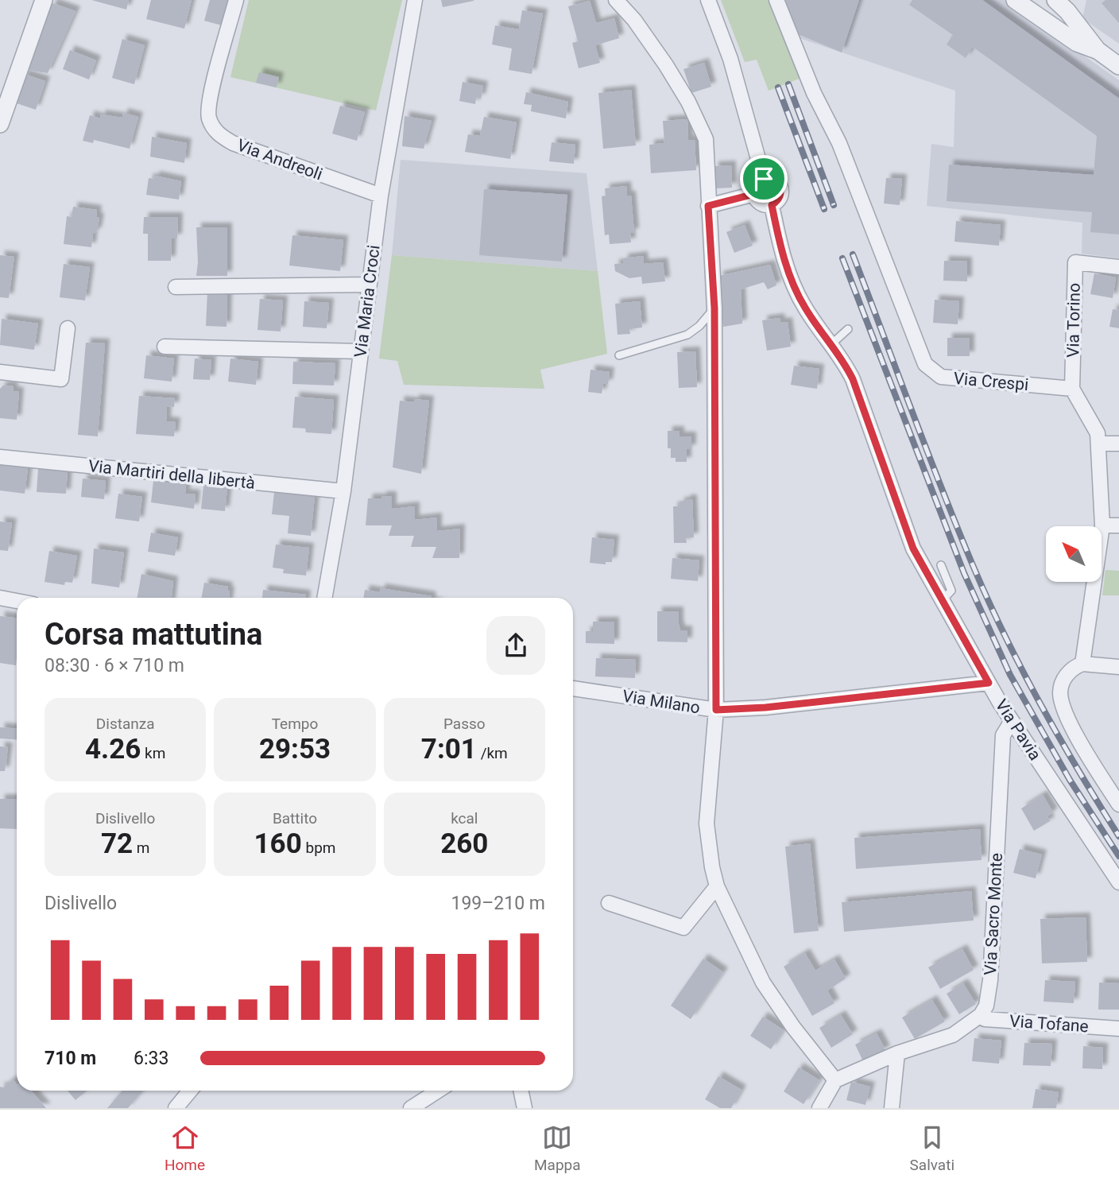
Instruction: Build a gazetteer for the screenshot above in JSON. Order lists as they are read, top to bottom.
{
  "streets": {
    "street": [
      "Via Andreoli",
      "Via Maria Croci",
      "Via Torino",
      "Via Crespi",
      "Via Martiri della libertà",
      "Via Milano",
      "Via Pavia",
      "Via Sacro Monte",
      "Via Tofane"
    ]
  },
  "crossings": [
    ["Via Andreoli", "Via Maria Croci"],
    ["Via Maria Croci", "Via Martiri della libertà"],
    ["Via Torino", "Via Crespi"],
    ["Via Milano", "Via Pavia"],
    ["Via Pavia", "Via Sacro Monte"],
    ["Via Sacro Monte", "Via Tofane"]
  ],
  "north": "top left",
  "page": {
    "heading": ["Corsa mattutina", "08:30 · 6 × 710 m"],
    "stats": [
      ["Distanza", "4.26 km"],
      ["Tempo", "29:53"],
      ["Passo", "7:01 /km"],
      ["Dislivello", "72 m"],
      ["Battito", "160 bpm"],
      ["kcal", "260"]
    ],
    "chart": ["Dislivello", "199–210 m"],
    "list": [
      {
        "name": "710 m",
        "note": "6:33"
      }
    ],
    "tabs": ["Home", "Mappa", "Salvati"]
  }
}
